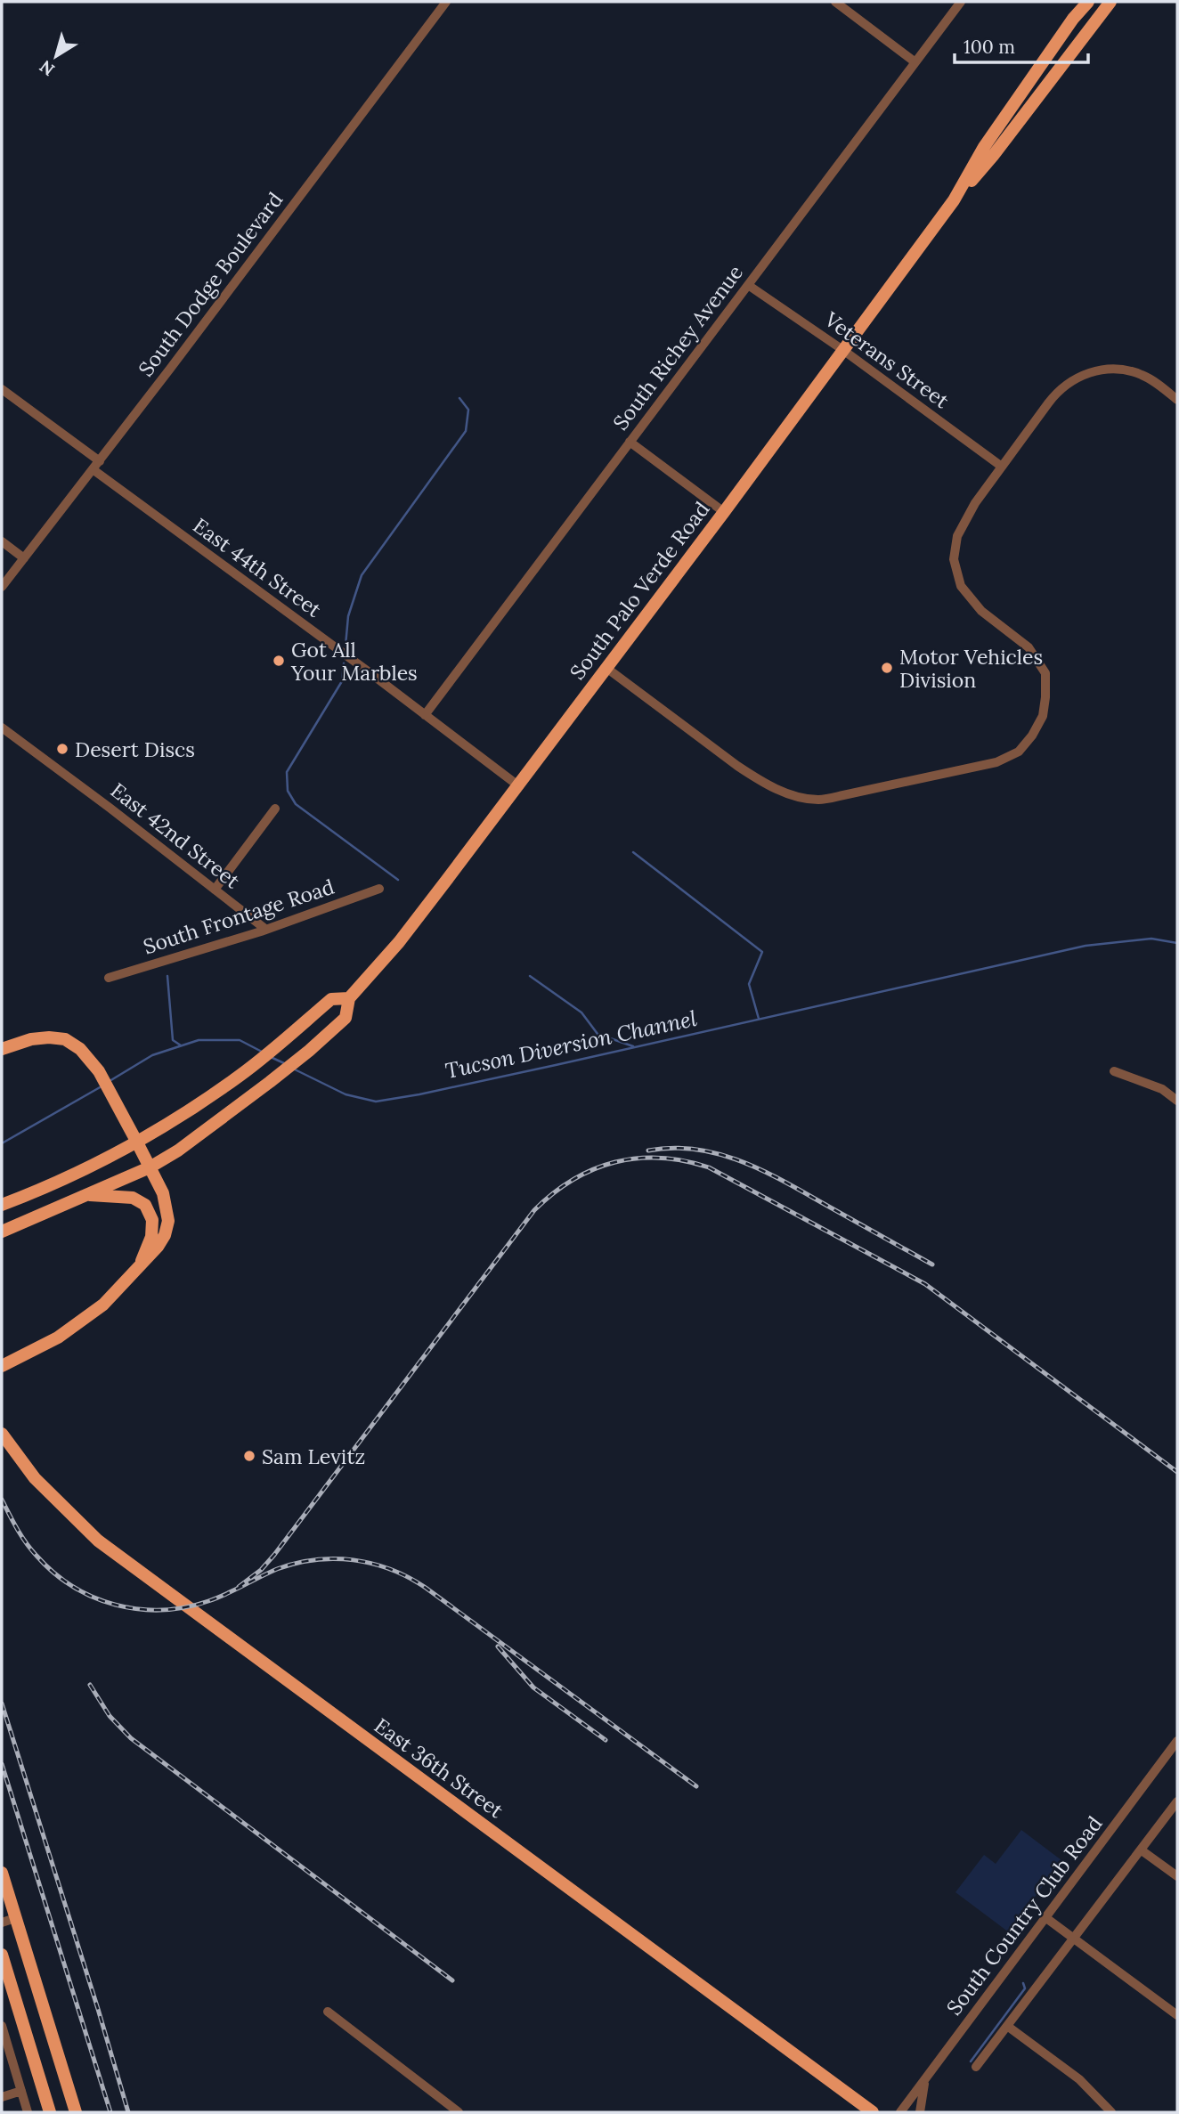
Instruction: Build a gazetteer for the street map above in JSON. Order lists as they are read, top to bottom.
{
  "streets": {
    "main road": ["South Palo Verde Road", "East 36th Street"],
    "street": [
      "South Dodge Boulevard",
      "South Richey Avenue",
      "Veterans Street",
      "East 44th Street",
      "East 42nd Street",
      "South Frontage Road",
      "South Country Club Road"
    ]
  },
  "crossings": [
    ["South Dodge Boulevard", "East 44th Street"],
    ["South Richey Avenue", "Veterans Street"],
    ["South Richey Avenue", "East 44th Street"],
    ["Veterans Street", "South Palo Verde Road"],
    ["East 44th Street", "South Palo Verde Road"],
    ["East 42nd Street", "South Frontage Road"]
  ],
  "water": ["Tucson Diversion Channel"],
  "places": [
    "Got All Your Marbles",
    "Motor Vehicles Division",
    "Desert Discs",
    "Sam Levitz"
  ],
  "scale_bar": "100 m",
  "north": "bottom left"
}
